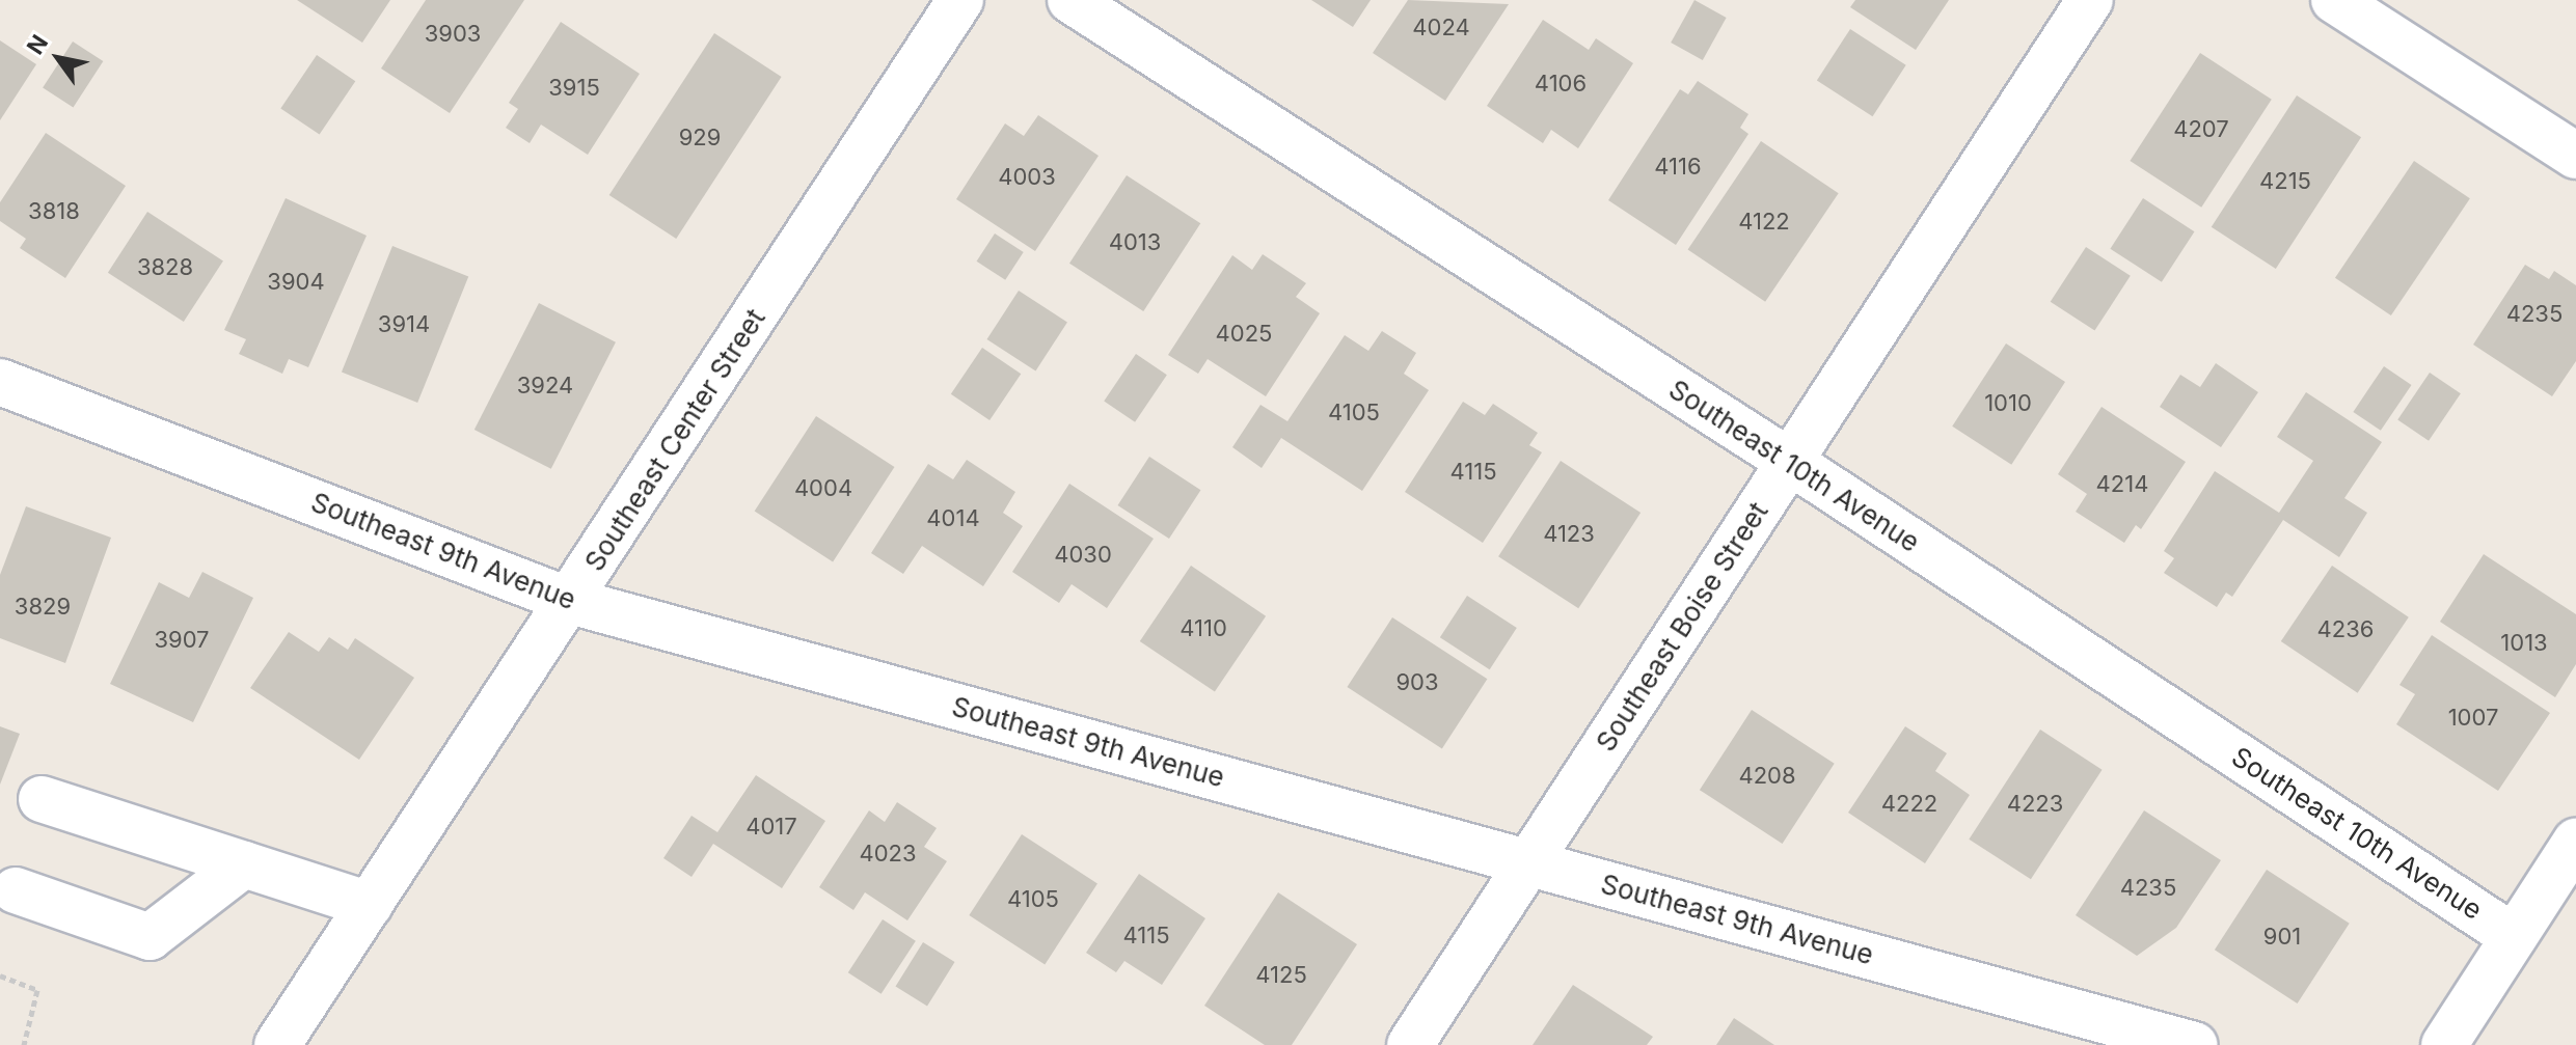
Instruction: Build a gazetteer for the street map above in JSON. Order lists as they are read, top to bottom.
{
  "streets": {
    "street": [
      "Southeast Center Street",
      "Southeast 10th Avenue",
      "Southeast 9th Avenue",
      "Southeast Boise Street"
    ]
  },
  "crossings": [
    ["Southeast Center Street", "Southeast 9th Avenue"],
    ["Southeast 10th Avenue", "Southeast Boise Street"],
    ["Southeast 9th Avenue", "Southeast Boise Street"]
  ],
  "house_numbers": [
    "4024",
    "3903",
    "4106",
    "3915",
    "4207",
    "929",
    "4116",
    "4003",
    "4215",
    "3818",
    "4122",
    "4013",
    "3828",
    "3904",
    "4235",
    "3914",
    "4025",
    "3924",
    "1010",
    "4105",
    "4115",
    "4214",
    "4004",
    "4014",
    "4123",
    "4030",
    "3829",
    "4110",
    "4236",
    "3907",
    "1013",
    "903",
    "1007",
    "4208",
    "4222",
    "4223",
    "4017",
    "4023",
    "4235",
    "4105",
    "4115",
    "901",
    "4125"
  ],
  "north": "top left"
}
